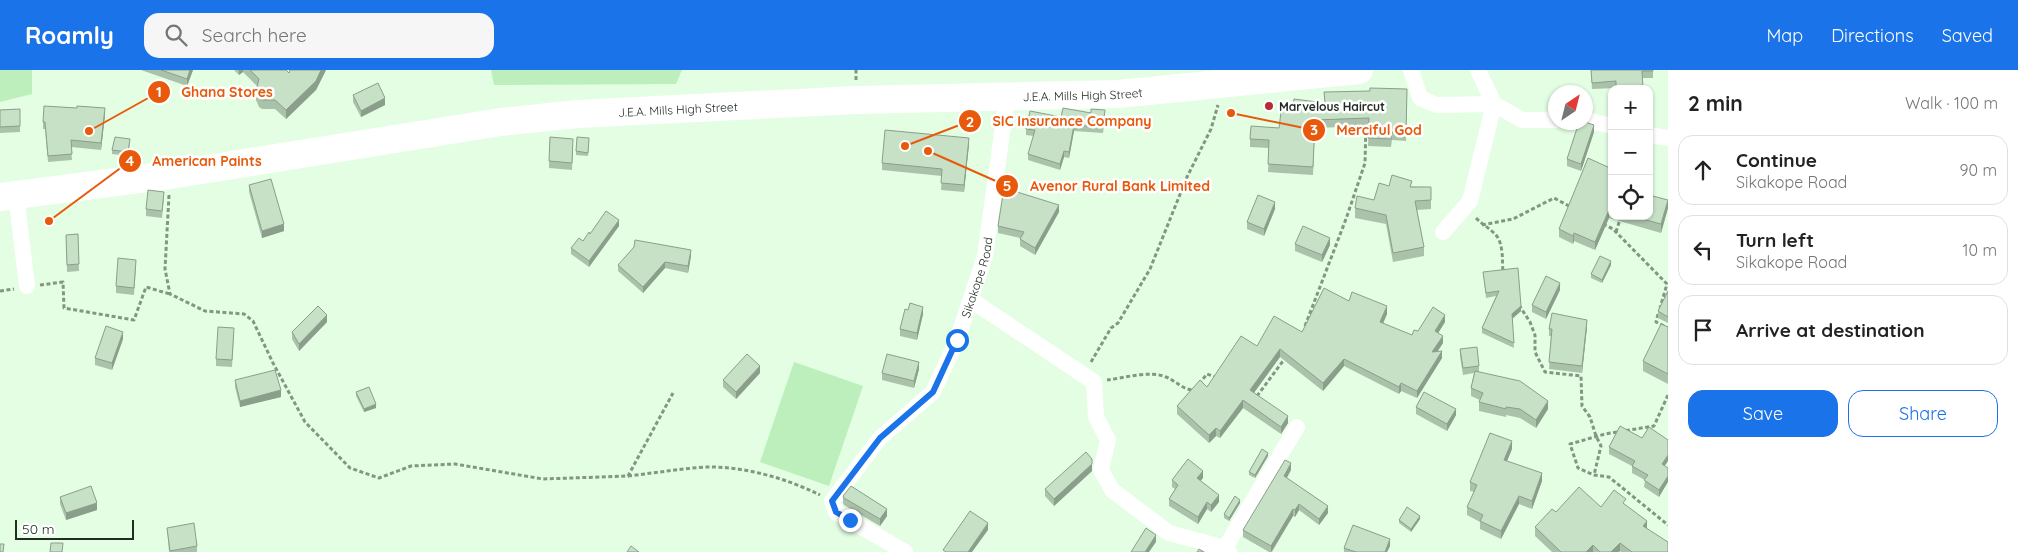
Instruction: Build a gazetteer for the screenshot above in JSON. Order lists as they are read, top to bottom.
{
  "streets": {
    "highway": ["J.E.A. Mills High Street"],
    "street": ["Sikakope Road"]
  },
  "crossings": [
    ["J.E.A. Mills High Street", "Sikakope Road"]
  ],
  "places": [
    "Marvelous Haircut",
    "Merciful God",
    "Ghana Stores",
    "SIC Insurance Company",
    "Avenor Rural Bank Limited",
    "American Paints"
  ],
  "scale_bar": "50 m",
  "north": "top right",
  "page": {
    "header": "Roamly",
    "search": "Search here",
    "nav": ["Map", "Directions", "Saved"],
    "heading": ["2 min", "Walk · 100 m"],
    "map_buttons": ["+", "−"],
    "list": [
      ["Continue", "Sikakope Road", "90 m"],
      ["Turn left", "Sikakope Road", "10 m"],
      "Arrive at destination"
    ],
    "buttons": ["Save", "Share"],
    "scale": "50 m"
  }
}
